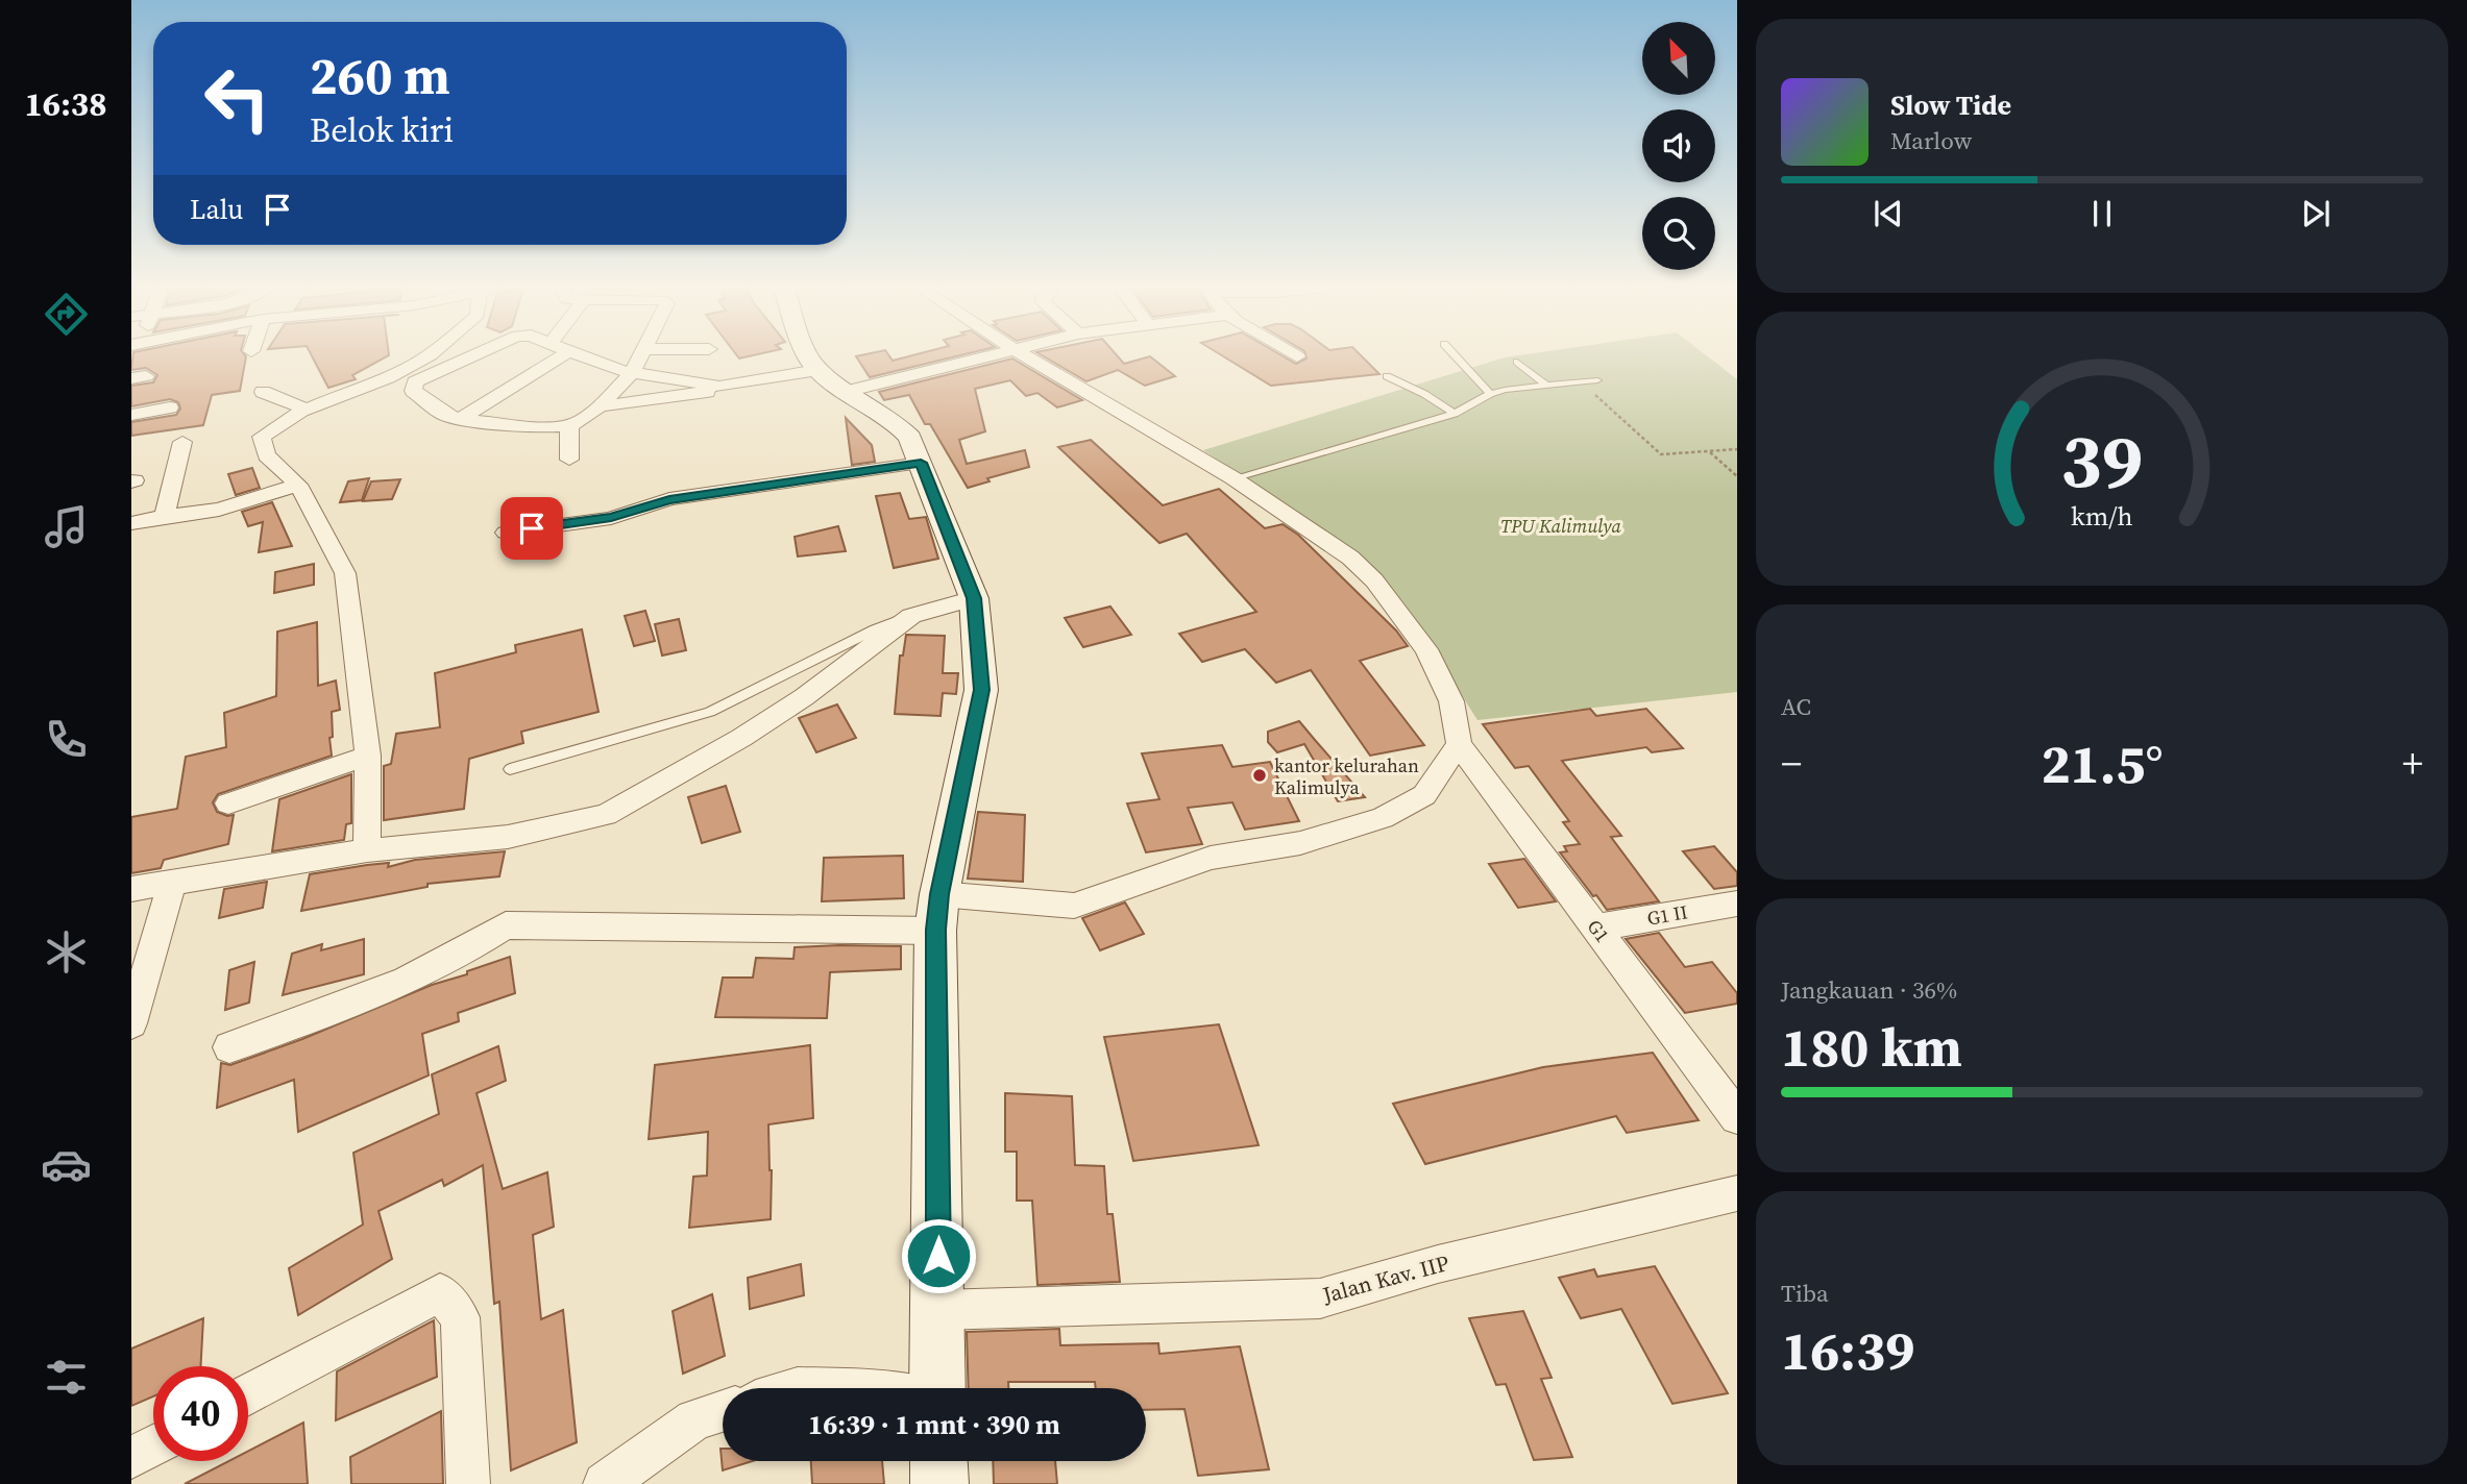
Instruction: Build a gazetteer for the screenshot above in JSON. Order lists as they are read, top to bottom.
{
  "streets": {
    "street": ["G1 II", "G1", "Jalan Kav. IIP"]
  },
  "crossings": [
    ["G1 II", "G1"]
  ],
  "parks": ["TPU Kalimulya"],
  "places": ["kantor kelurahan Kalimulya"],
  "north": "top left",
  "page": {
    "tabs": "16:38",
    "turn": ["260 m", "Belok kiri"],
    "song": ["Slow Tide", "Marlow"],
    "then": "Lalu",
    "tile": [
      "AC",
      ["Jangkauan · 36%", "180 km"],
      ["Tiba", "16:39"]
    ],
    "heat": ["−", "21.5°", "+"],
    "limit": "40",
    "trip": "16:39 · 1 mnt · 390 m",
    "gauge": ["39", "km/h"]
  }
}
